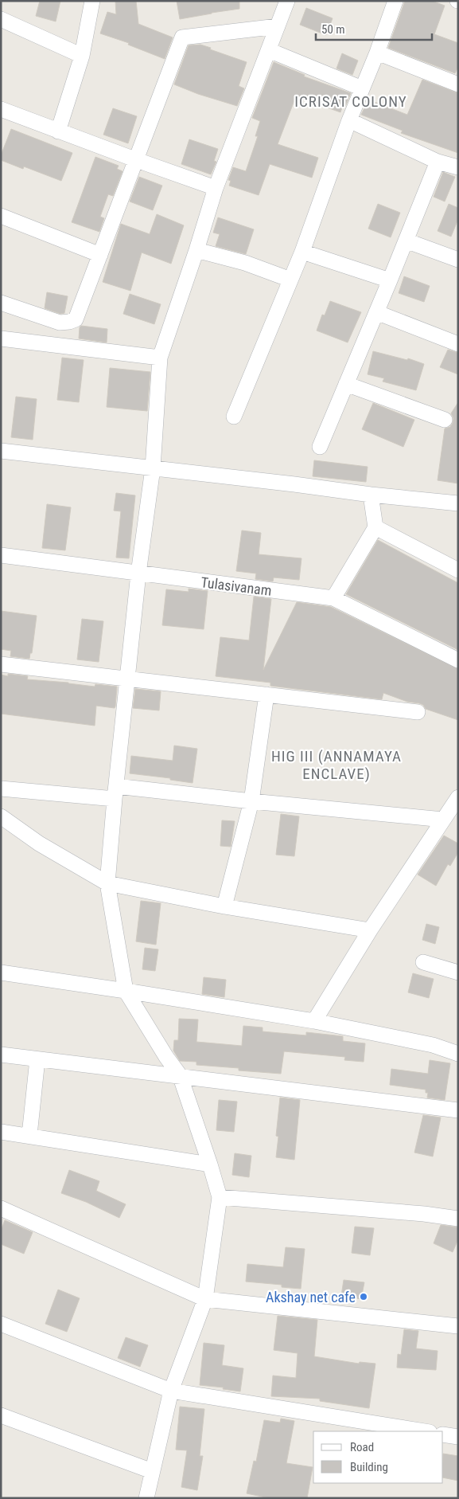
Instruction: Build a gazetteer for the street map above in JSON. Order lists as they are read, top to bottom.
{
  "streets": {
    "street": ["Tulasivanam"]
  },
  "districts": ["ICRISAT COLONY", "HIG III (ANNAMAYA ENCLAVE)"],
  "places": ["Akshay net cafe"],
  "legend": ["Road", "Building"],
  "scale_bar": "50 m"
}
